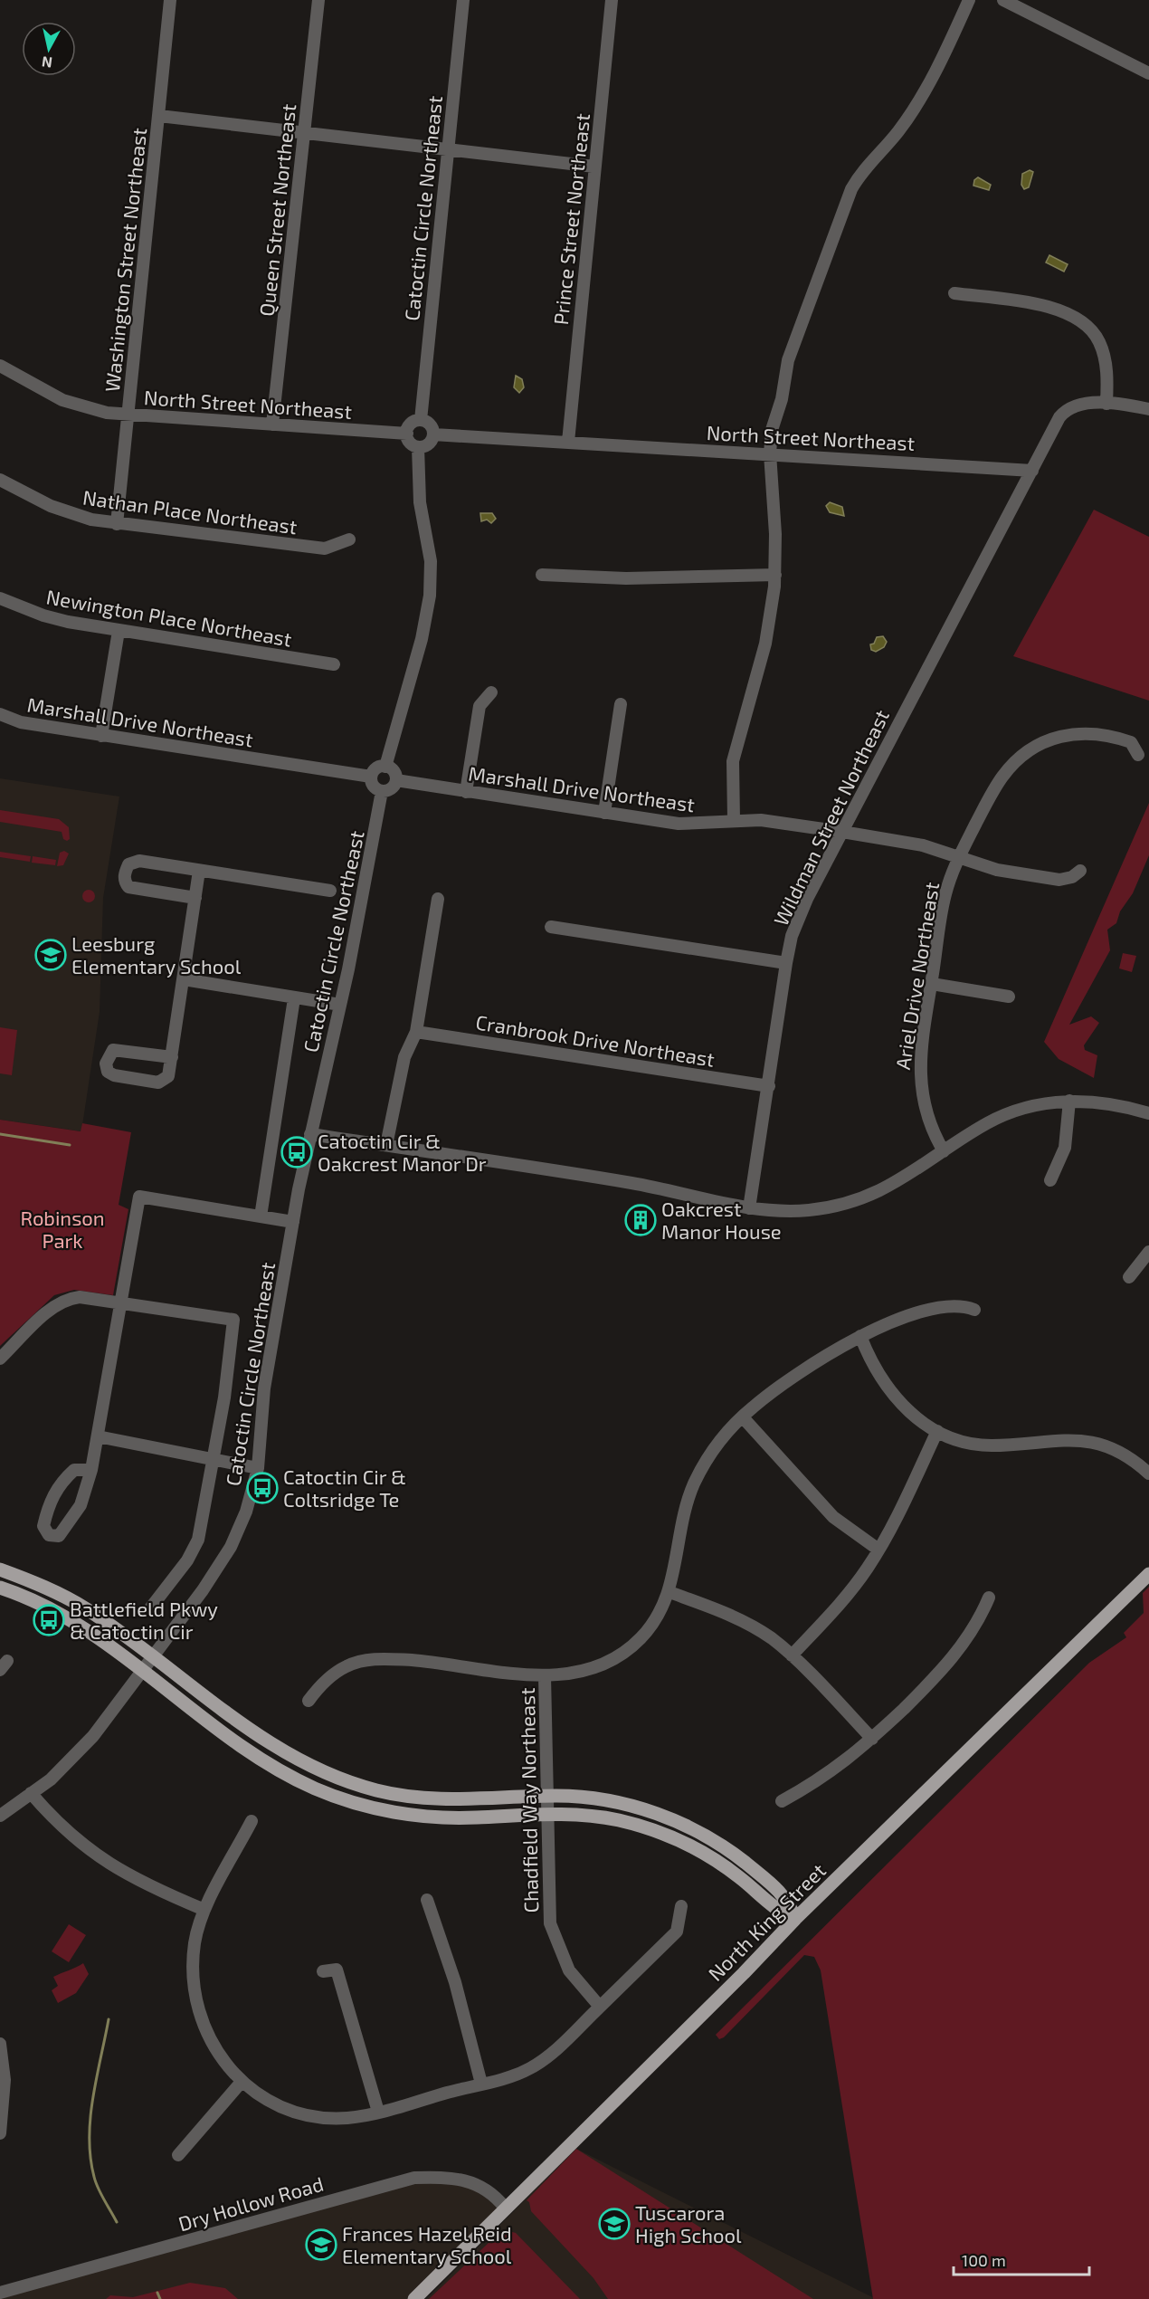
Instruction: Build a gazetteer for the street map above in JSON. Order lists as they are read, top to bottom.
{
  "streets": {
    "main road": ["North King Street"],
    "street": [
      "Catoctin Circle Northeast",
      "Queen Street Northeast",
      "Prince Street Northeast",
      "Washington Street Northeast",
      "North Street Northeast",
      "Nathan Place Northeast",
      "Newington Place Northeast",
      "Marshall Drive Northeast",
      "Wildman Street Northeast",
      "Ariel Drive Northeast",
      "Cranbrook Drive Northeast",
      "Chadfield Way Northeast",
      "Dry Hollow Road"
    ]
  },
  "crossings": [
    ["Catoctin Circle Northeast", "North Street Northeast"],
    ["Catoctin Circle Northeast", "Marshall Drive Northeast"],
    ["Queen Street Northeast", "North Street Northeast"],
    ["Prince Street Northeast", "North Street Northeast"],
    ["Washington Street Northeast", "North Street Northeast"],
    ["Washington Street Northeast", "Nathan Place Northeast"],
    ["North Street Northeast", "Wildman Street Northeast"],
    ["Marshall Drive Northeast", "Wildman Street Northeast"],
    ["Marshall Drive Northeast", "Ariel Drive Northeast"],
    ["Wildman Street Northeast", "Cranbrook Drive Northeast"],
    ["North King Street", "Dry Hollow Road"]
  ],
  "parks": ["Robinson Park"],
  "places": {
    "school or university": ["Leesburg Elementary School", "Tuscarora High School", "Frances Hazel Reid Elementary School"],
    "bus stop": ["Catoctin Cir & Oakcrest Manor Dr", "Catoctin Cir & Coltsridge Te", "Battlefield Pkwy & Catoctin Cir"],
    "building": ["Oakcrest Manor House"]
  },
  "scale_bar": "100 m",
  "north": "bottom"
}
